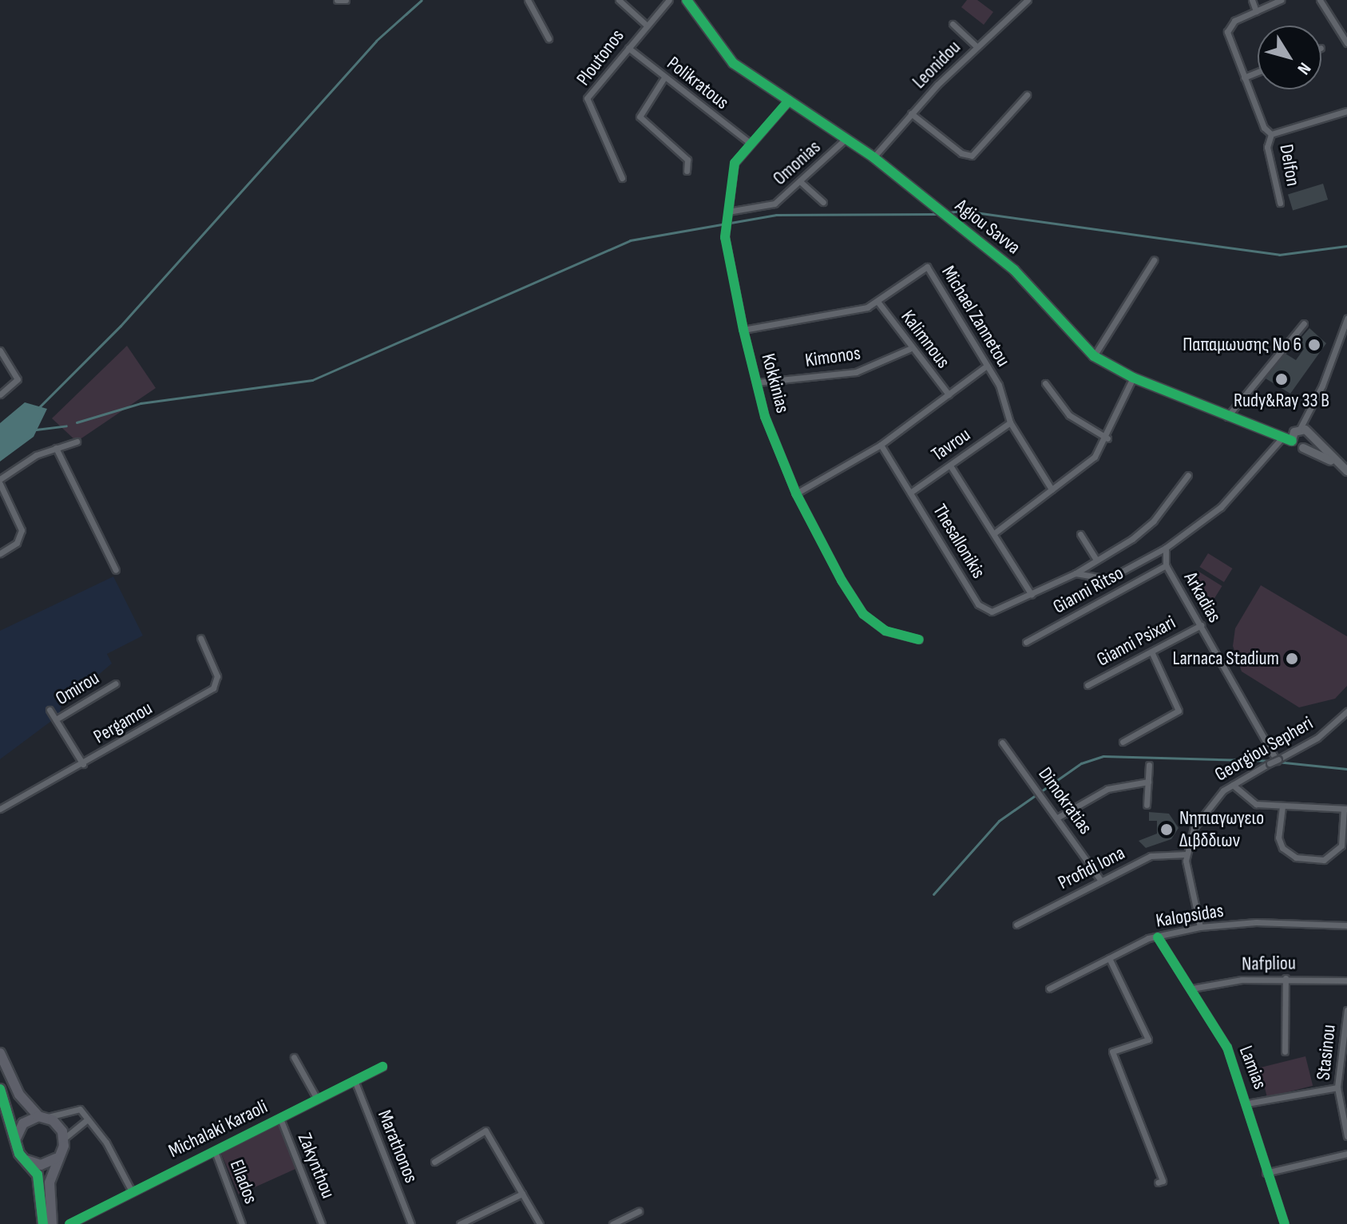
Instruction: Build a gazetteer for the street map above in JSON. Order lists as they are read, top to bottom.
{
  "streets": {
    "street": [
      "Ploutonos",
      "Leonidou",
      "Polikratous",
      "Omonias",
      "Delfon",
      "Agiou Savva",
      "Michael Zannetou",
      "Kalimnous",
      "Kimonos",
      "Kokkinias",
      "Tavrou",
      "Thesallonikis",
      "Gianni Ritso",
      "Arkadias",
      "Gianni Psixari",
      "Omirou",
      "Pergamou",
      "Georgiou Sepheri",
      "Dimokratias",
      "Profidi Iona",
      "Kalopsidas",
      "Nafpliou",
      "Stasinou",
      "Lamias",
      "Michalaki Karaoli",
      "Marathonos",
      "Zakynthou",
      "Ellados"
    ]
  },
  "crossings": [
    ["Ploutonos", "Polikratous"],
    ["Leonidou", "Agiou Savva"],
    ["Polikratous", "Kokkinias"],
    ["Omonias", "Agiou Savva"],
    ["Omonias", "Kokkinias"],
    ["Agiou Savva", "Kokkinias"],
    ["Michael Zannetou", "Kalimnous"],
    ["Michael Zannetou", "Kokkinias"],
    ["Michael Zannetou", "Tavrou"],
    ["Kalimnous", "Kimonos"],
    ["Kimonos", "Kokkinias"],
    ["Tavrou", "Thesallonikis"],
    ["Gianni Ritso", "Arkadias"],
    ["Arkadias", "Gianni Psixari"],
    ["Arkadias", "Georgiou Sepheri"],
    ["Omirou", "Pergamou"],
    ["Georgiou Sepheri", "Profidi Iona"],
    ["Dimokratias", "Profidi Iona"],
    ["Kalopsidas", "Lamias"],
    ["Nafpliou", "Lamias"],
    ["Michalaki Karaoli", "Marathonos"],
    ["Michalaki Karaoli", "Zakynthou"],
    ["Michalaki Karaoli", "Ellados"]
  ],
  "places": [
    "Παπαμωυσης No 6",
    "Rudy&Ray 33 B",
    "Larnaca Stadium",
    "Νηπιαγωγειο Διβδδιων"
  ],
  "north": "bottom right"
}
